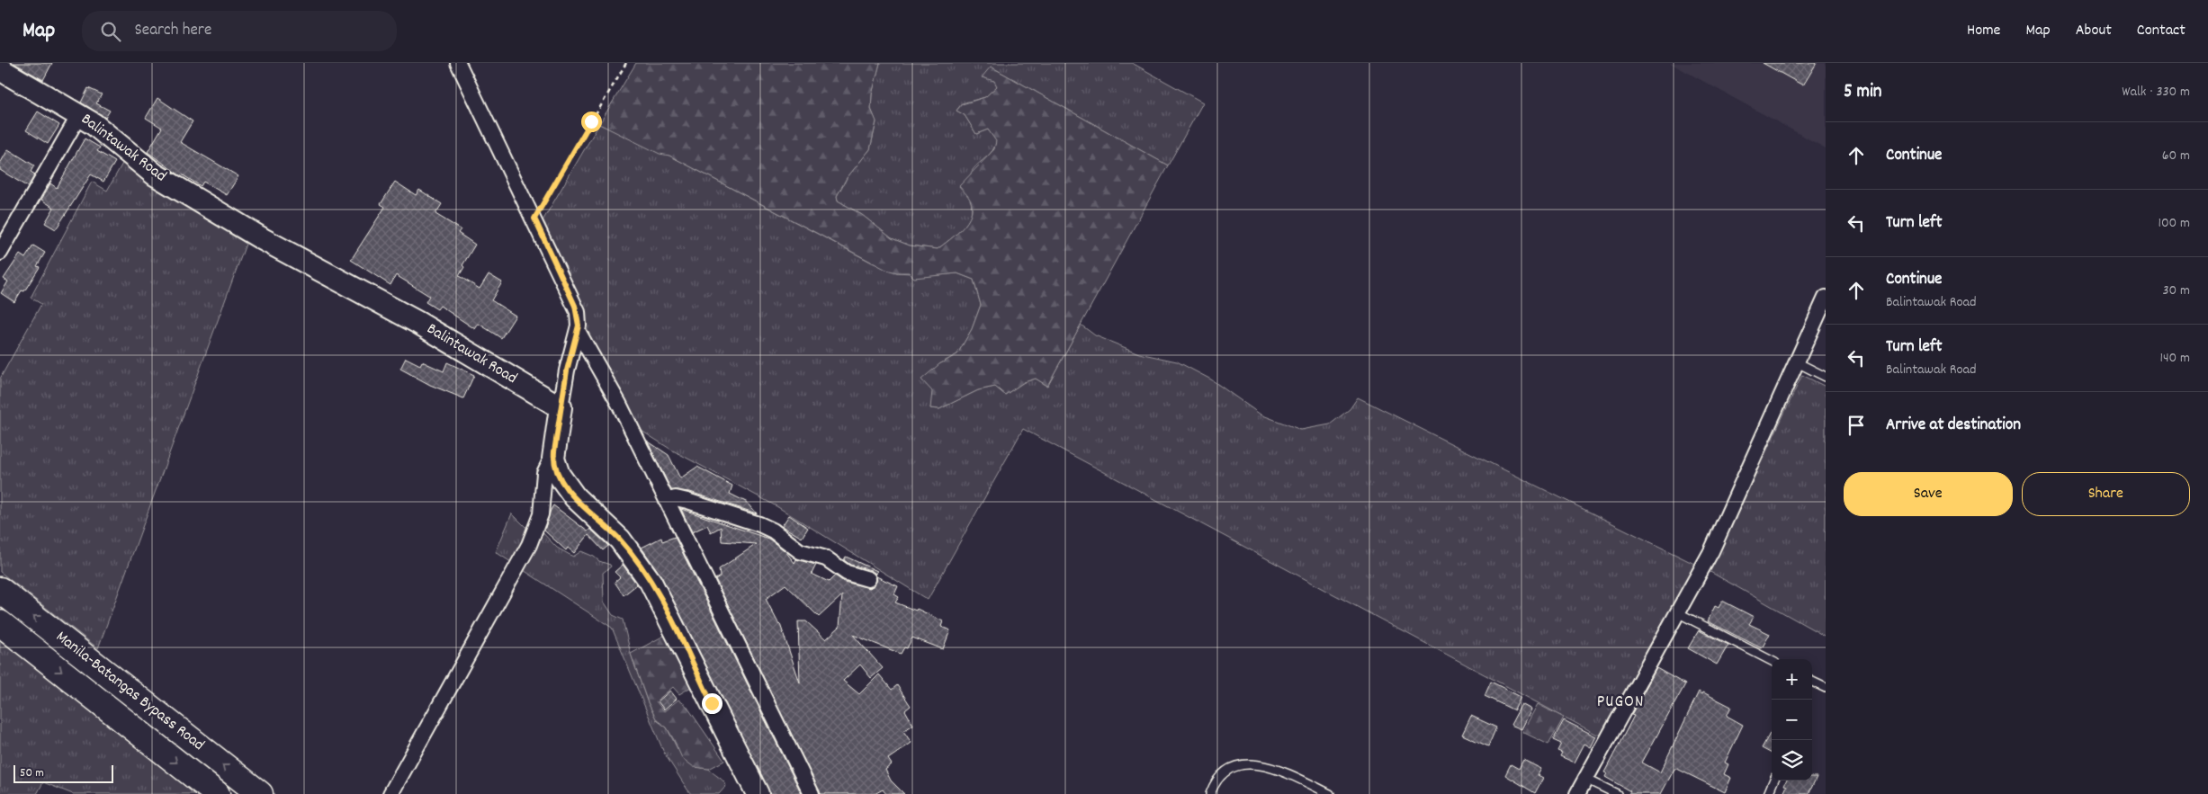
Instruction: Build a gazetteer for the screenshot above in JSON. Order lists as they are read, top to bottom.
{
  "streets": {
    "highway": ["Manila-Batangas Bypass Road"],
    "street": ["Balintawak Road"]
  },
  "districts": ["PUGON"],
  "scale_bar": "50 m",
  "page": {
    "header": "Map",
    "search": "Search here",
    "nav": [
      "Home",
      "Map",
      "About",
      "Contact"
    ],
    "heading": ["5 min", "Walk · 330 m"],
    "list": [
      ["Continue", "60 m"],
      ["Turn left", "100 m"],
      ["Continue", "Balintawak Road", "30 m"],
      ["Turn left", "Balintawak Road", "140 m"],
      "Arrive at destination"
    ],
    "buttons": ["Save", "Share"],
    "map_buttons": ["+", "−"],
    "scale": "50 m"
  }
}
